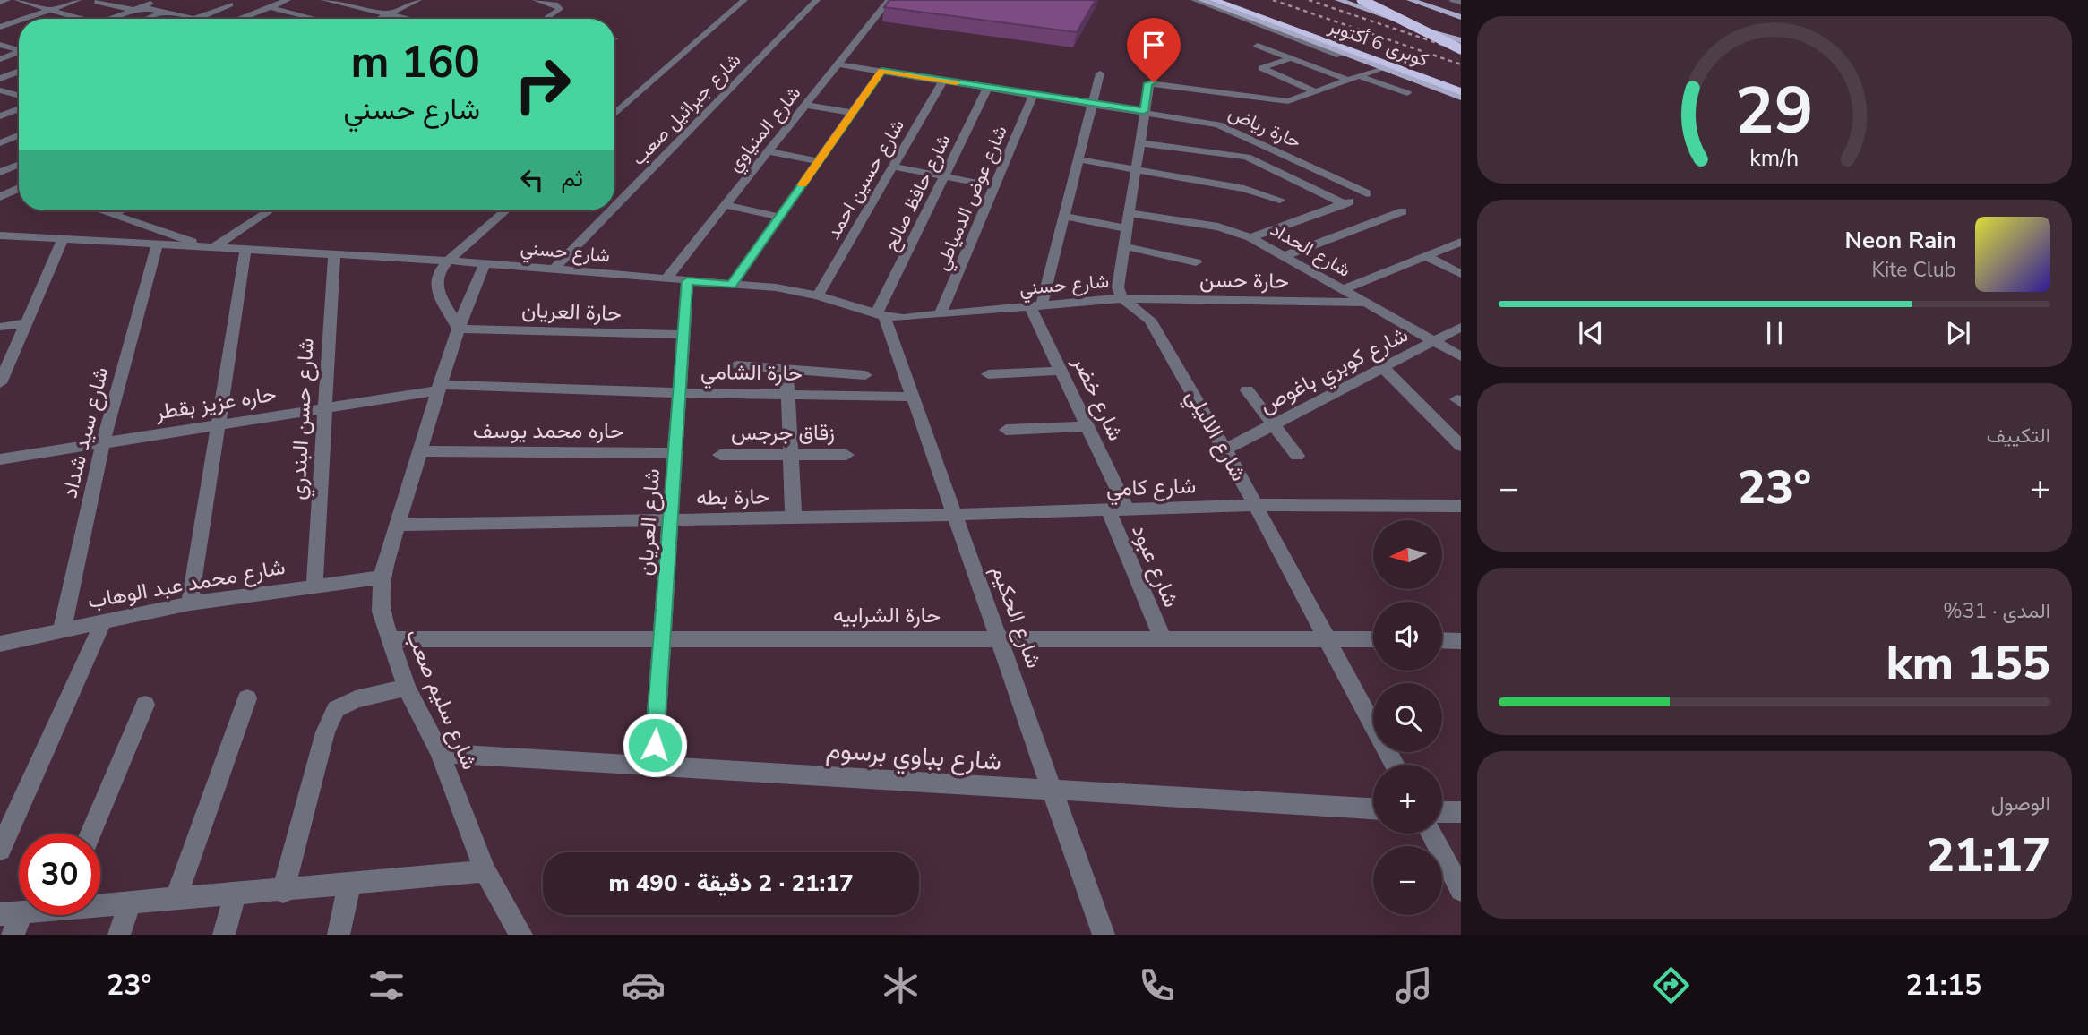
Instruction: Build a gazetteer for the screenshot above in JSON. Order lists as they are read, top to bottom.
{
  "streets": {
    "highway": ["كوبرى 6 أكتوبر"],
    "street": [
      "شارع جبرائيل صعب",
      "حارة رياض",
      "شارع المنياوي",
      "شارع حسين احمد",
      "شارع حافظ صالح",
      "شارع عوض الدمياطي",
      "شارع الحداد",
      "شارع حسني",
      "حارة حسن",
      "حارة العريان",
      "شارع كوبري باغوص",
      "حارة الشامي",
      "شارع خضر",
      "حاره عزيز بقطر",
      "شارع حسن البندري",
      "حاره محمد يوسف",
      "شارع سيد شداد",
      "زقاق جرجس",
      "شارع الاليلي",
      "شارع كامي",
      "حارة بطه",
      "شارع العريان",
      "شارع عبود",
      "شارع محمد عبد الوهاب",
      "حارة الشرابيه",
      "شارع الحكيم",
      "شارع سليم صعب",
      "شارع بباوي برسوم"
    ]
  },
  "crossings": [
    ["شارع جبرائيل صعب", "شارع حسني"],
    ["حارة رياض", "شارع المنياوي"],
    ["حارة رياض", "شارع حسين احمد"],
    ["حارة رياض", "شارع حافظ صالح"],
    ["حارة رياض", "شارع عوض الدمياطي"],
    ["شارع المنياوي", "شارع حسني"],
    ["شارع حسين احمد", "شارع حسني"],
    ["شارع حافظ صالح", "شارع حسني"],
    ["شارع حافظ صالح", "شارع الحكيم"],
    ["شارع عوض الدمياطي", "شارع حسني"],
    ["شارع الحداد", "حارة حسن"],
    ["شارع الحداد", "شارع كوبري باغوص"],
    ["شارع حسني", "حارة حسن"],
    ["شارع حسني", "شارع خضر"],
    ["شارع حسني", "شارع حسن البندري"],
    ["شارع حسني", "شارع سيد شداد"],
    ["شارع حسني", "شارع الاليلي"],
    ["شارع حسني", "شارع العريان"],
    ["شارع حسني", "شارع الحكيم"],
    ["شارع حسني", "شارع سليم صعب"],
    ["حارة حسن", "شارع الاليلي"],
    ["حارة العريان", "شارع العريان"],
    ["حارة العريان", "شارع سليم صعب"],
    ["شارع كوبري باغوص", "شارع الاليلي"],
    ["حارة الشامي", "حاره عزيز بقطر"],
    ["حارة الشامي", "شارع العريان"],
    ["حارة الشامي", "شارع الحكيم"],
    ["حارة الشامي", "شارع سليم صعب"],
    ["شارع خضر", "شارع كامي"],
    ["شارع خضر", "شارع عبود"],
    ["حاره عزيز بقطر", "شارع حسن البندري"],
    ["حاره عزيز بقطر", "شارع سيد شداد"],
    ["حاره عزيز بقطر", "شارع سليم صعب"],
    ["شارع حسن البندري", "شارع محمد عبد الوهاب"],
    ["حاره محمد يوسف", "شارع العريان"],
    ["حاره محمد يوسف", "شارع سليم صعب"],
    ["شارع سيد شداد", "شارع محمد عبد الوهاب"],
    ["شارع الاليلي", "شارع كامي"],
    ["شارع الاليلي", "حارة الشرابيه"],
    ["شارع كامي", "حارة بطه"],
    ["شارع كامي", "شارع عبود"],
    ["شارع كامي", "شارع الحكيم"],
    ["حارة بطه", "شارع العريان"],
    ["حارة بطه", "شارع الحكيم"],
    ["حارة بطه", "شارع سليم صعب"],
    ["شارع العريان", "حارة الشرابيه"],
    ["شارع العريان", "شارع بباوي برسوم"],
    ["شارع عبود", "حارة الشرابيه"],
    ["شارع محمد عبد الوهاب", "شارع سليم صعب"],
    ["حارة الشرابيه", "شارع الحكيم"],
    ["حارة الشرابيه", "شارع سليم صعب"],
    ["شارع الحكيم", "شارع بباوي برسوم"],
    ["شارع سليم صعب", "شارع بباوي برسوم"]
  ],
  "north": "left",
  "page": {
    "turn": ["160 m", "شارع حسني"],
    "then": "ثم",
    "song": ["Neon Rain", "Kite Club"],
    "tile": [
      "التكييف",
      ["المدى · 31%", "155 km"],
      ["الوصول", "21:17"]
    ],
    "heat": ["−", "23°", "+"],
    "map_buttons": ["+", "−"],
    "limit": "30",
    "trip": "21:17 · 2 دقيقة · 490 m",
    "tabs": ["21:15", "23°"],
    "gauge": ["29", "km/h"]
  }
}
